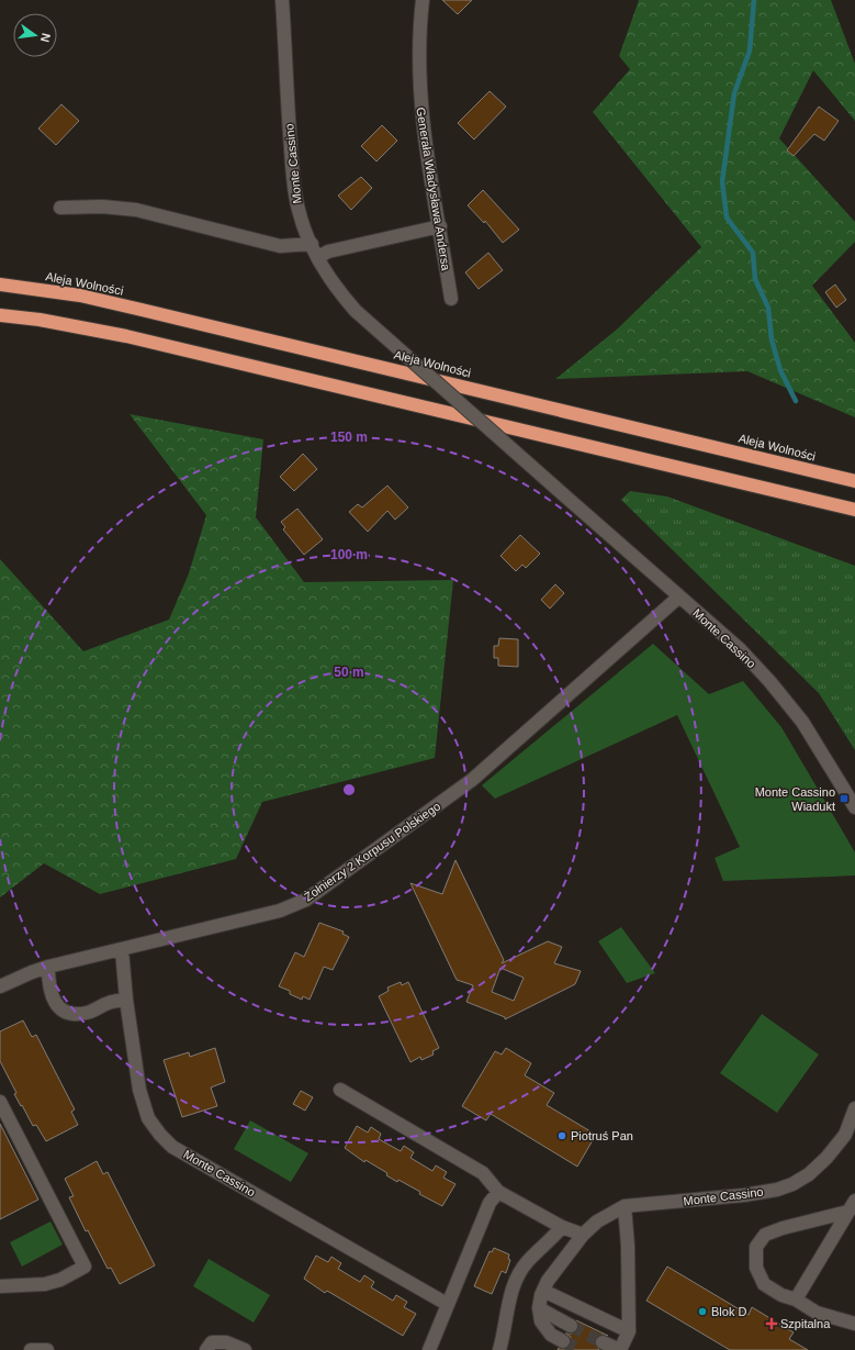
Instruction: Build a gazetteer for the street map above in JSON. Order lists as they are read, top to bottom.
{
  "streets": {
    "highway": ["Aleja Wolności"],
    "street": ["Monte Cassino", "Generała Władysława Andersa", "Żołnierzy 2 Korpusu Polskiego"]
  },
  "crossings": [
    ["Monte Cassino", "Żołnierzy 2 Korpusu Polskiego"]
  ],
  "places": {
    "transit": ["Monte Cassino Wiadukt"],
    "other": ["Piotruś Pan", "Blok D"],
    "health": ["Szpitalna"]
  },
  "north": "right",
  "rings": ["150 m", "100 m", "50 m"]
}
